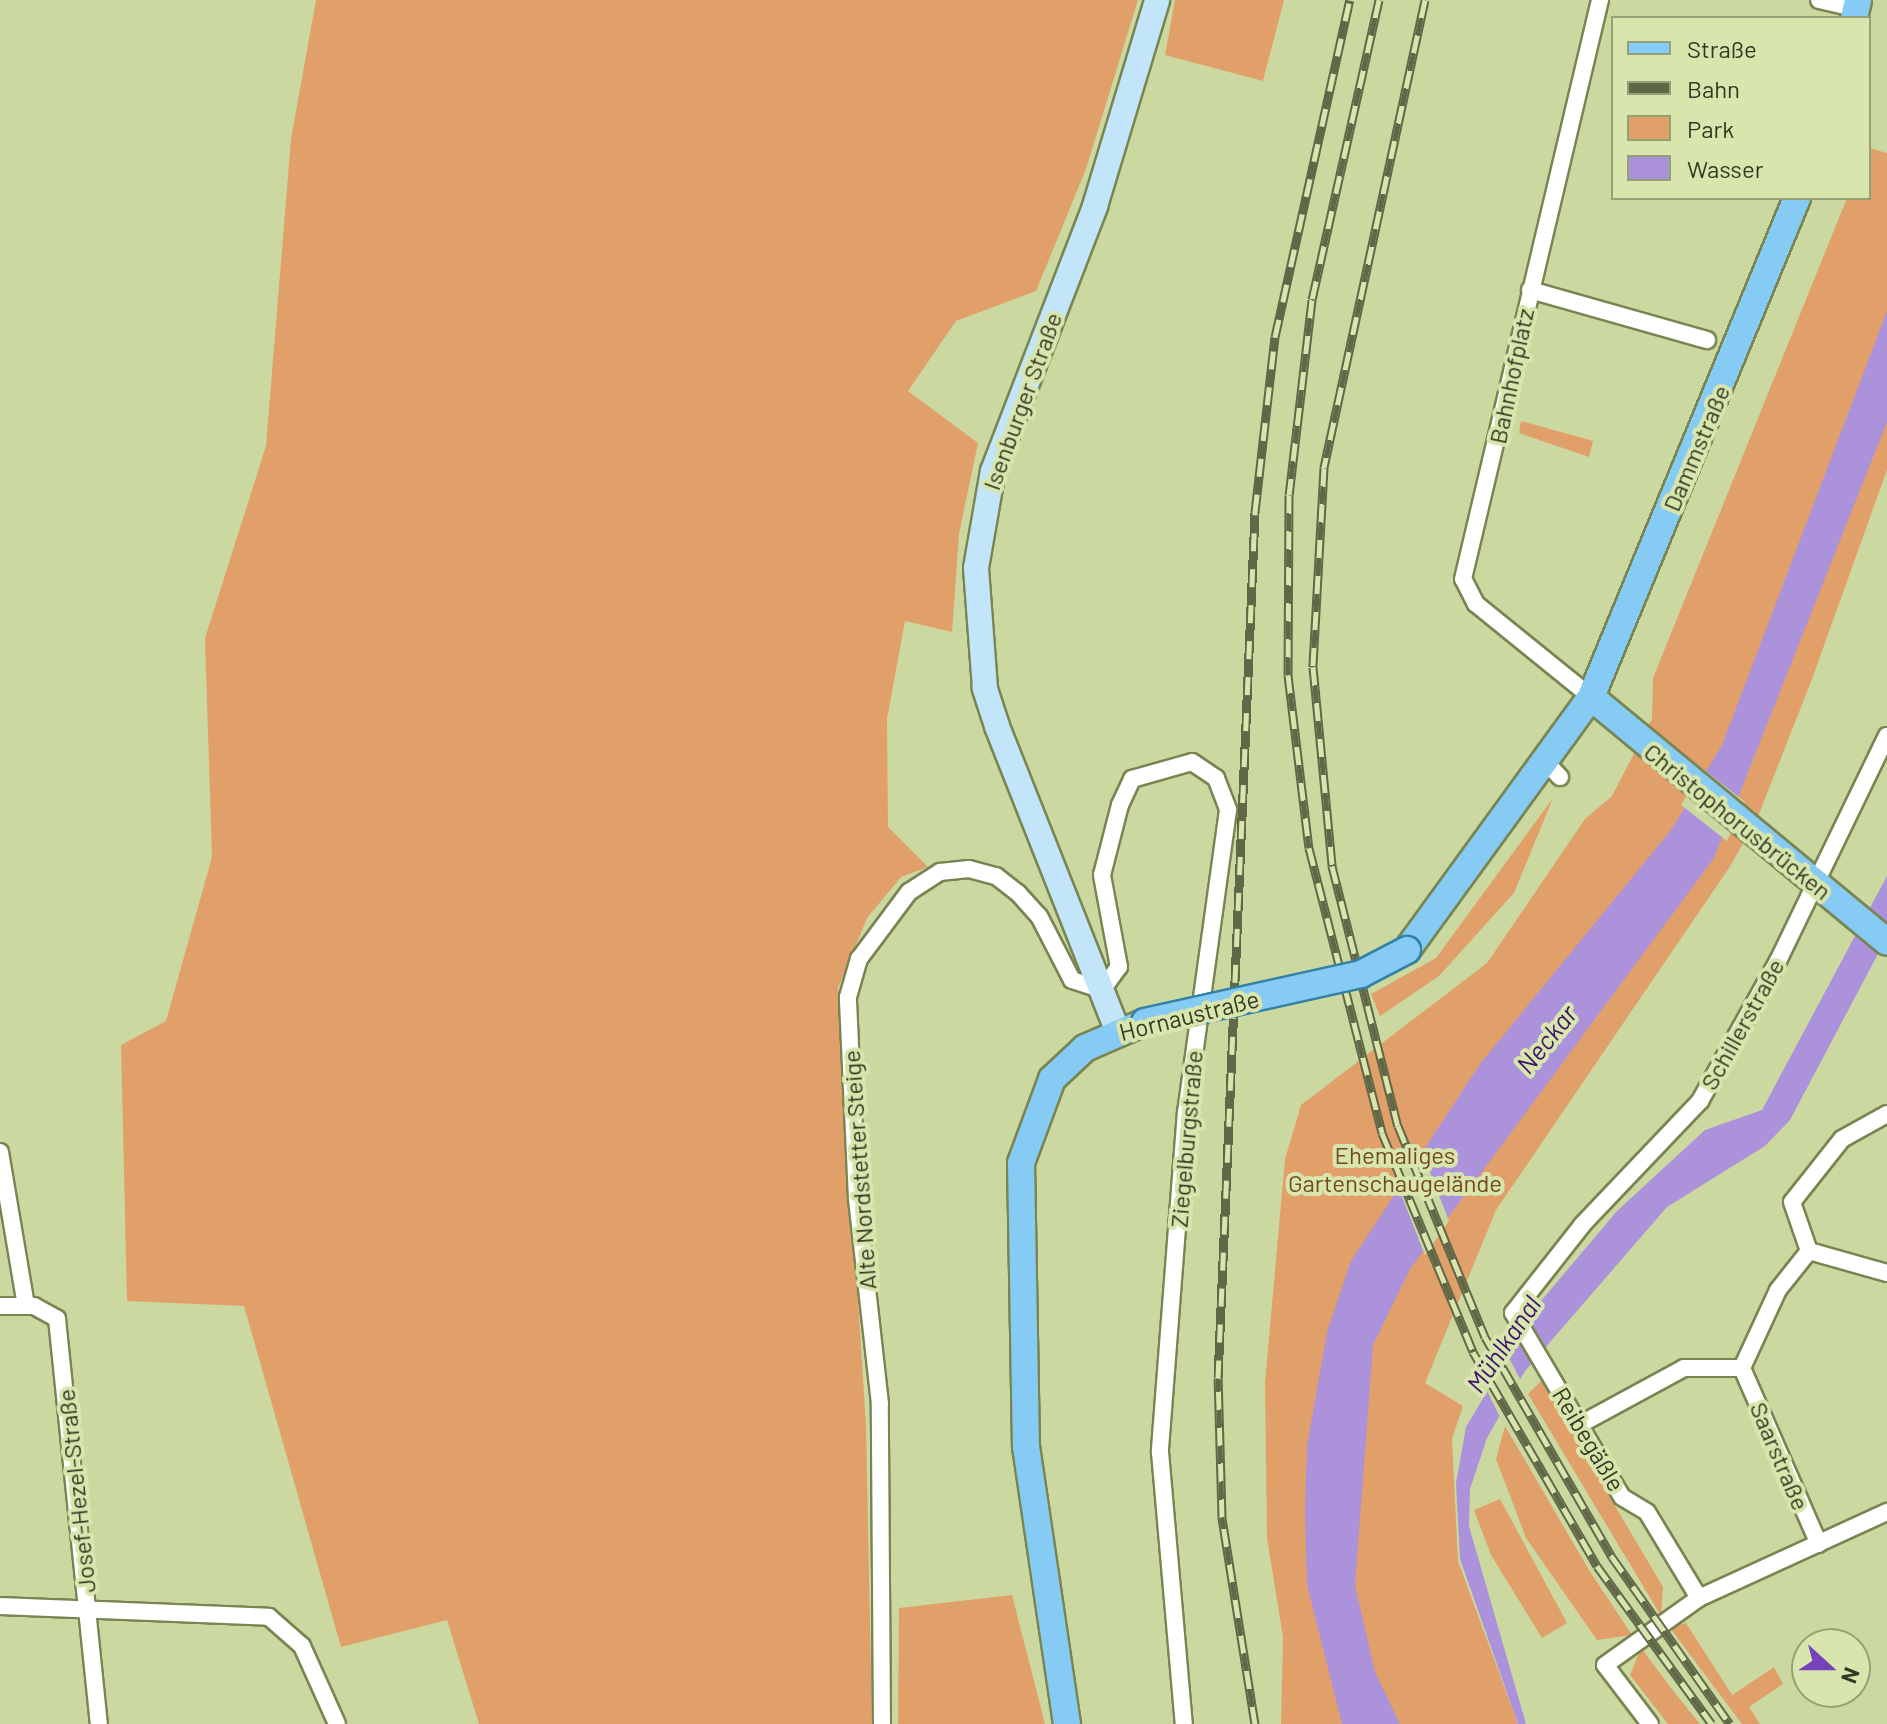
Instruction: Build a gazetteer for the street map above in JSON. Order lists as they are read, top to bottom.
{
  "streets": {
    "main road": ["Dammstraße", "Christophorusbrücken", "Hornaustraße"],
    "street": [
      "Bahnhofplatz",
      "Isenburger Straße",
      "Schillerstraße",
      "Ziegelburgstraße",
      "Alte Nordstetter Steige",
      "Reibegäßle",
      "Saarstraße",
      "Josef-Hezel-Straße"
    ]
  },
  "crossings": [
    ["Bahnhofplatz", "Dammstraße"],
    ["Bahnhofplatz", "Christophorusbrücken"],
    ["Bahnhofplatz", "Hornaustraße"],
    ["Isenburger Straße", "Hornaustraße"],
    ["Isenburger Straße", "Ziegelburgstraße"],
    ["Isenburger Straße", "Alte Nordstetter Steige"],
    ["Dammstraße", "Christophorusbrücken"],
    ["Dammstraße", "Hornaustraße"],
    ["Christophorusbrücken", "Hornaustraße"],
    ["Christophorusbrücken", "Schillerstraße"],
    ["Schillerstraße", "Reibegäßle"],
    ["Ziegelburgstraße", "Alte Nordstetter Steige"]
  ],
  "water": ["Neckar", "Mühlkanal"],
  "parks": ["Ehemaliges Gartenschaugelände"],
  "legend": [
    "Straße",
    "Bahn",
    "Park",
    "Wasser"
  ],
  "north": "right"
}
